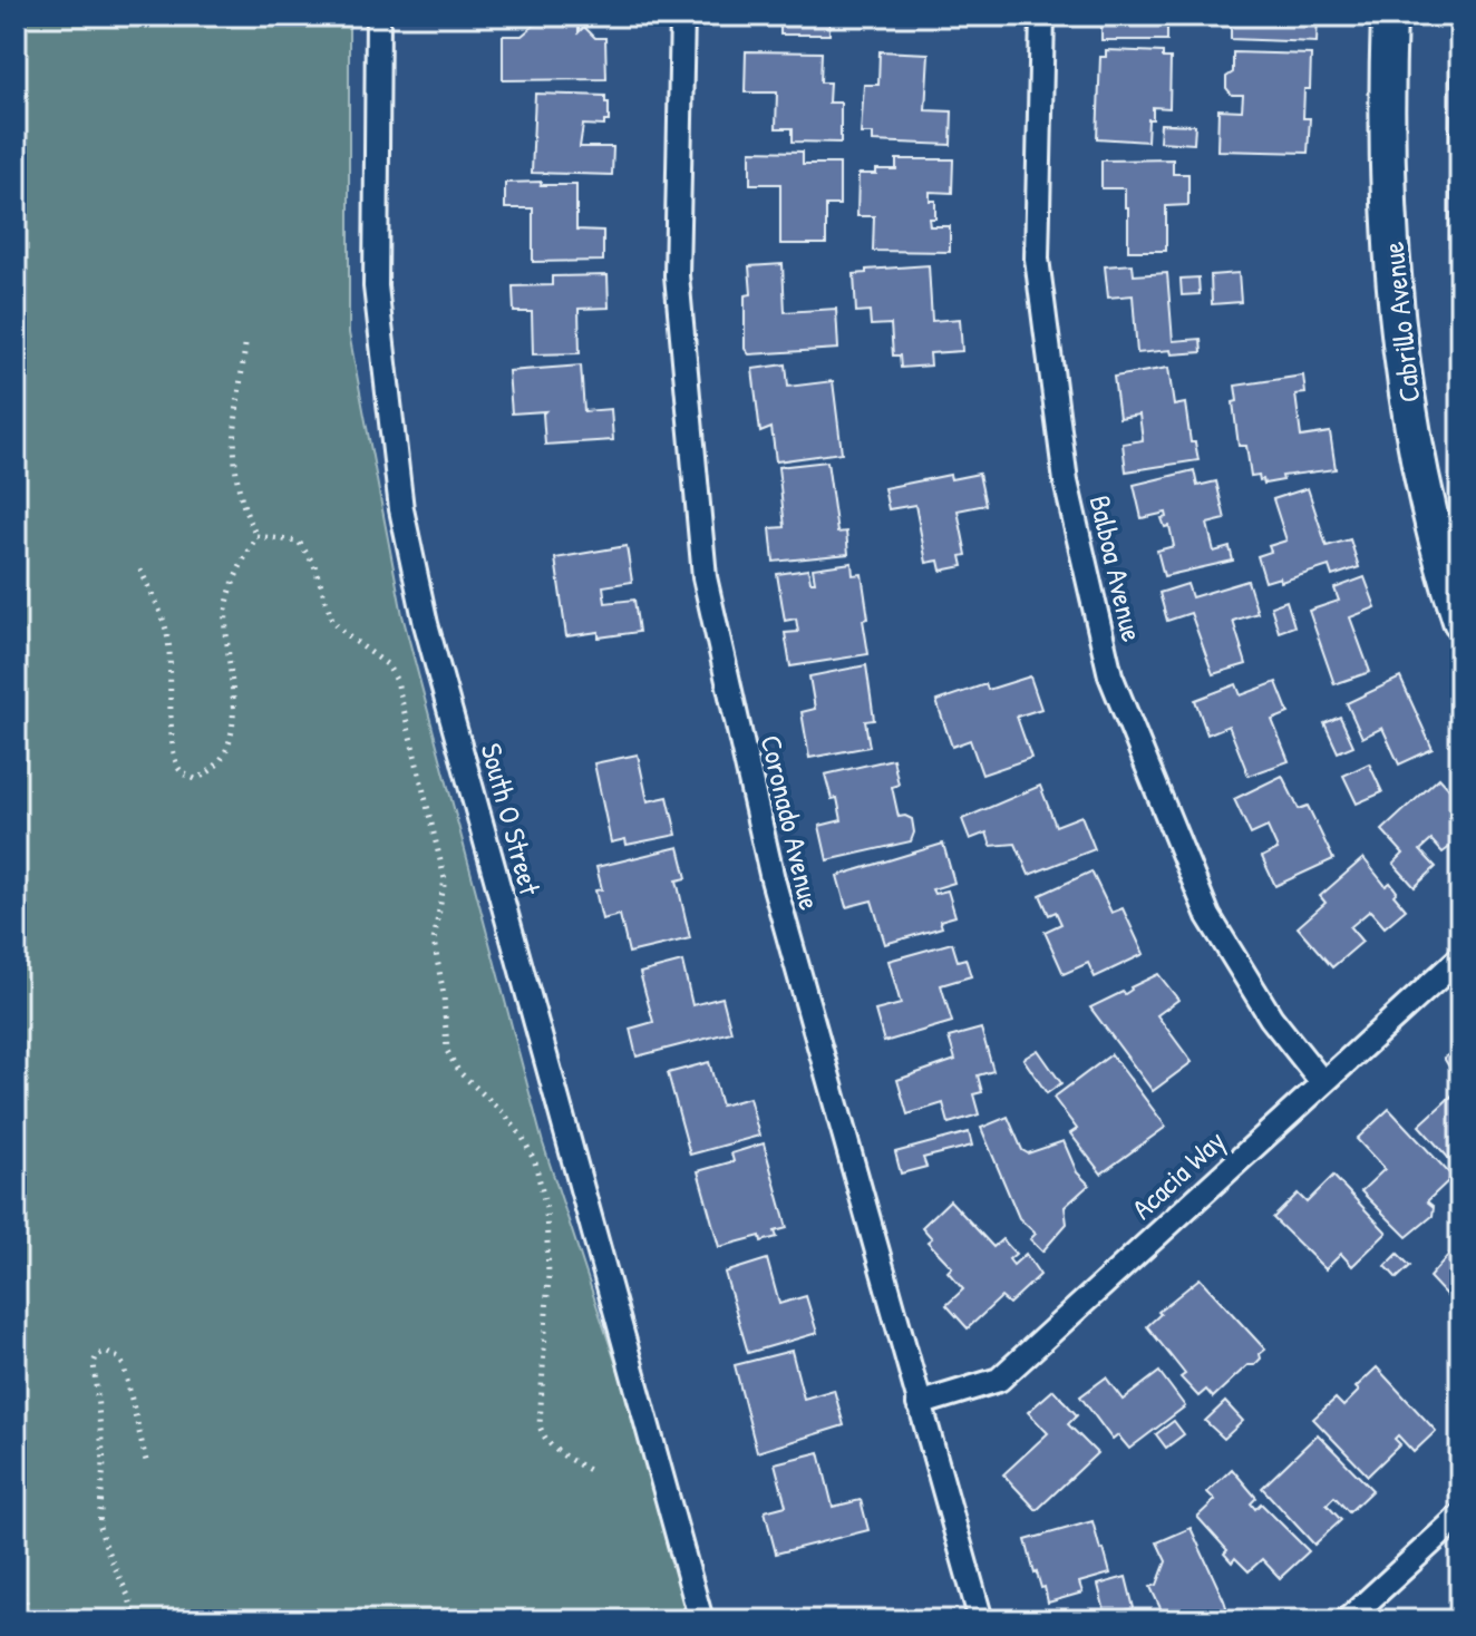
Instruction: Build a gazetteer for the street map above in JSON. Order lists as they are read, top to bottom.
{
  "streets": {
    "street": [
      "Cabrillo Avenue",
      "Balboa Avenue",
      "South O Street",
      "Coronado Avenue",
      "Acacia Way"
    ]
  },
  "crossings": [
    ["Balboa Avenue", "Acacia Way"],
    ["Coronado Avenue", "Acacia Way"]
  ]
}
